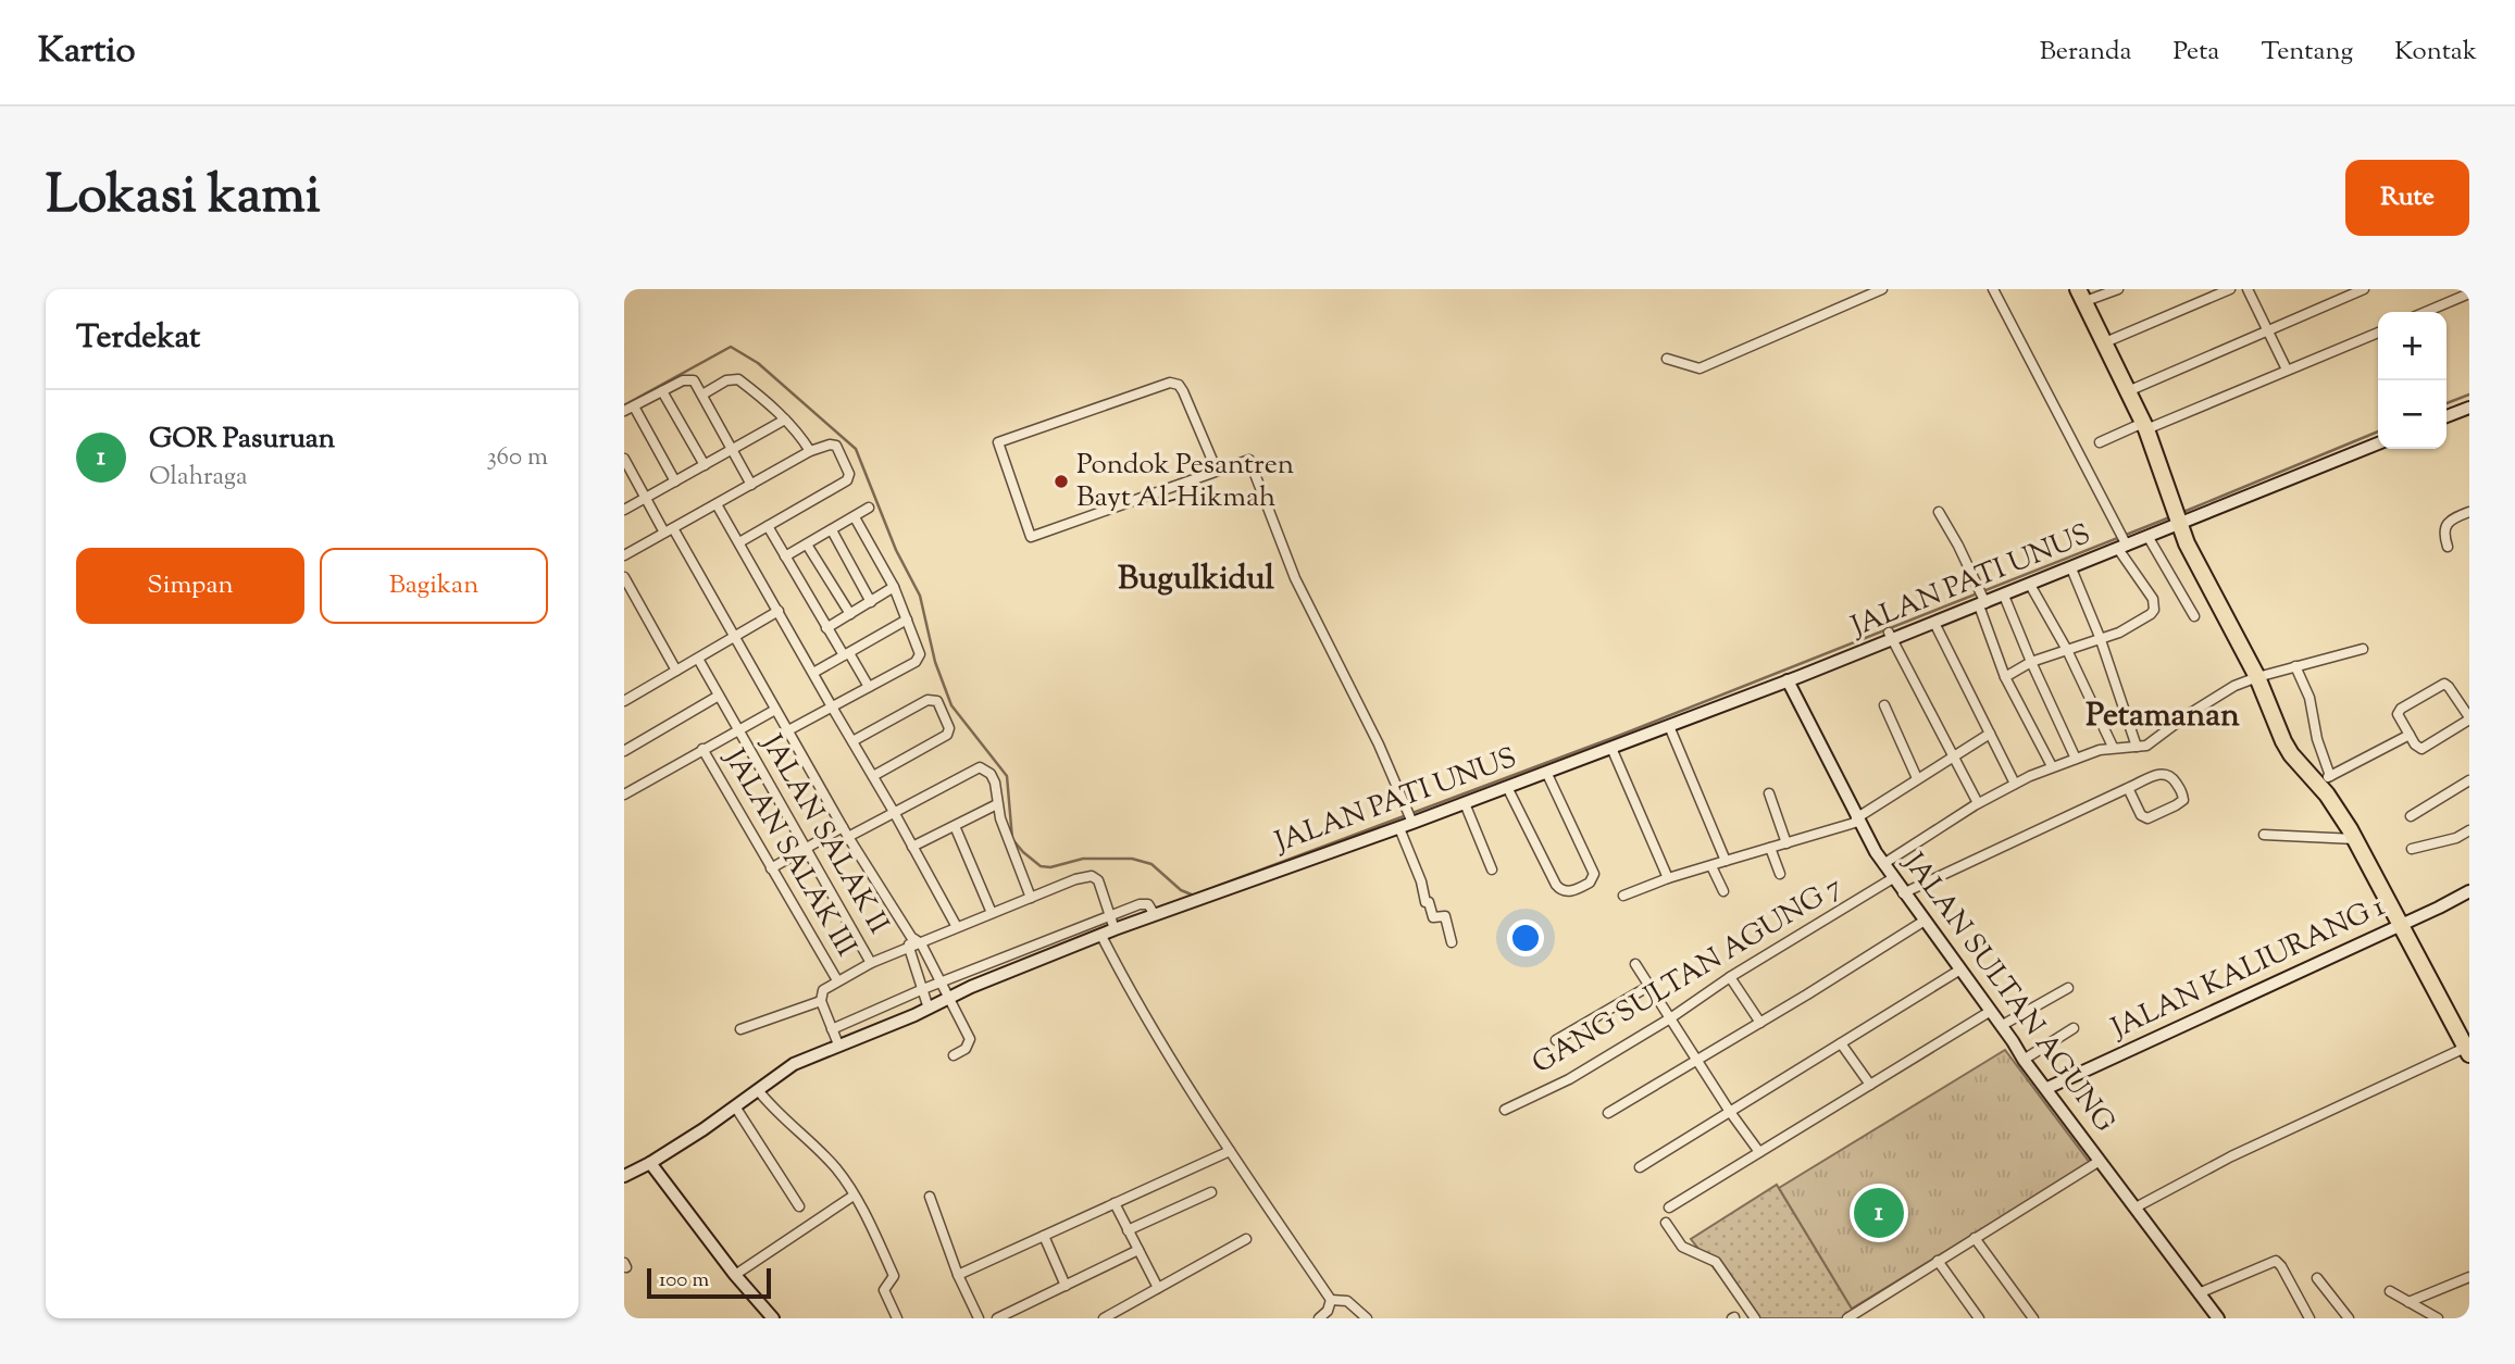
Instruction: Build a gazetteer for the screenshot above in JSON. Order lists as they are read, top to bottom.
{
  "streets": {
    "main road": ["JALAN PATI UNUS", "JALAN KALIURANG 1", "JALAN SULTAN AGUNG"],
    "street": ["JALAN SALAK II", "JALAN SALAK III", "GANG SULTAN AGUNG 7"]
  },
  "crossings": [
    ["JALAN PATI UNUS", "JALAN SULTAN AGUNG"],
    ["JALAN KALIURANG 1", "JALAN SULTAN AGUNG"],
    ["GANG SULTAN AGUNG 7", "JALAN SULTAN AGUNG"]
  ],
  "districts": ["Bugulkidul", "Petamanan"],
  "places": ["Pondok Pesantren Bayt Al-Hikmah"],
  "scale_bar": "100 m",
  "page": {
    "header": "Kartio",
    "nav": [
      "Beranda",
      "Peta",
      "Tentang",
      "Kontak"
    ],
    "title": "Lokasi kami",
    "buttons": [
      "Rute",
      ["Simpan", "Bagikan"]
    ],
    "heading": "Terdekat",
    "map_buttons": ["+", "−"],
    "list": [
      {
        "mark": "1",
        "name": "GOR Pasuruan",
        "note": "Olahraga",
        "value": "360 m"
      }
    ],
    "pins": "1",
    "scale": "100 m"
  }
}
